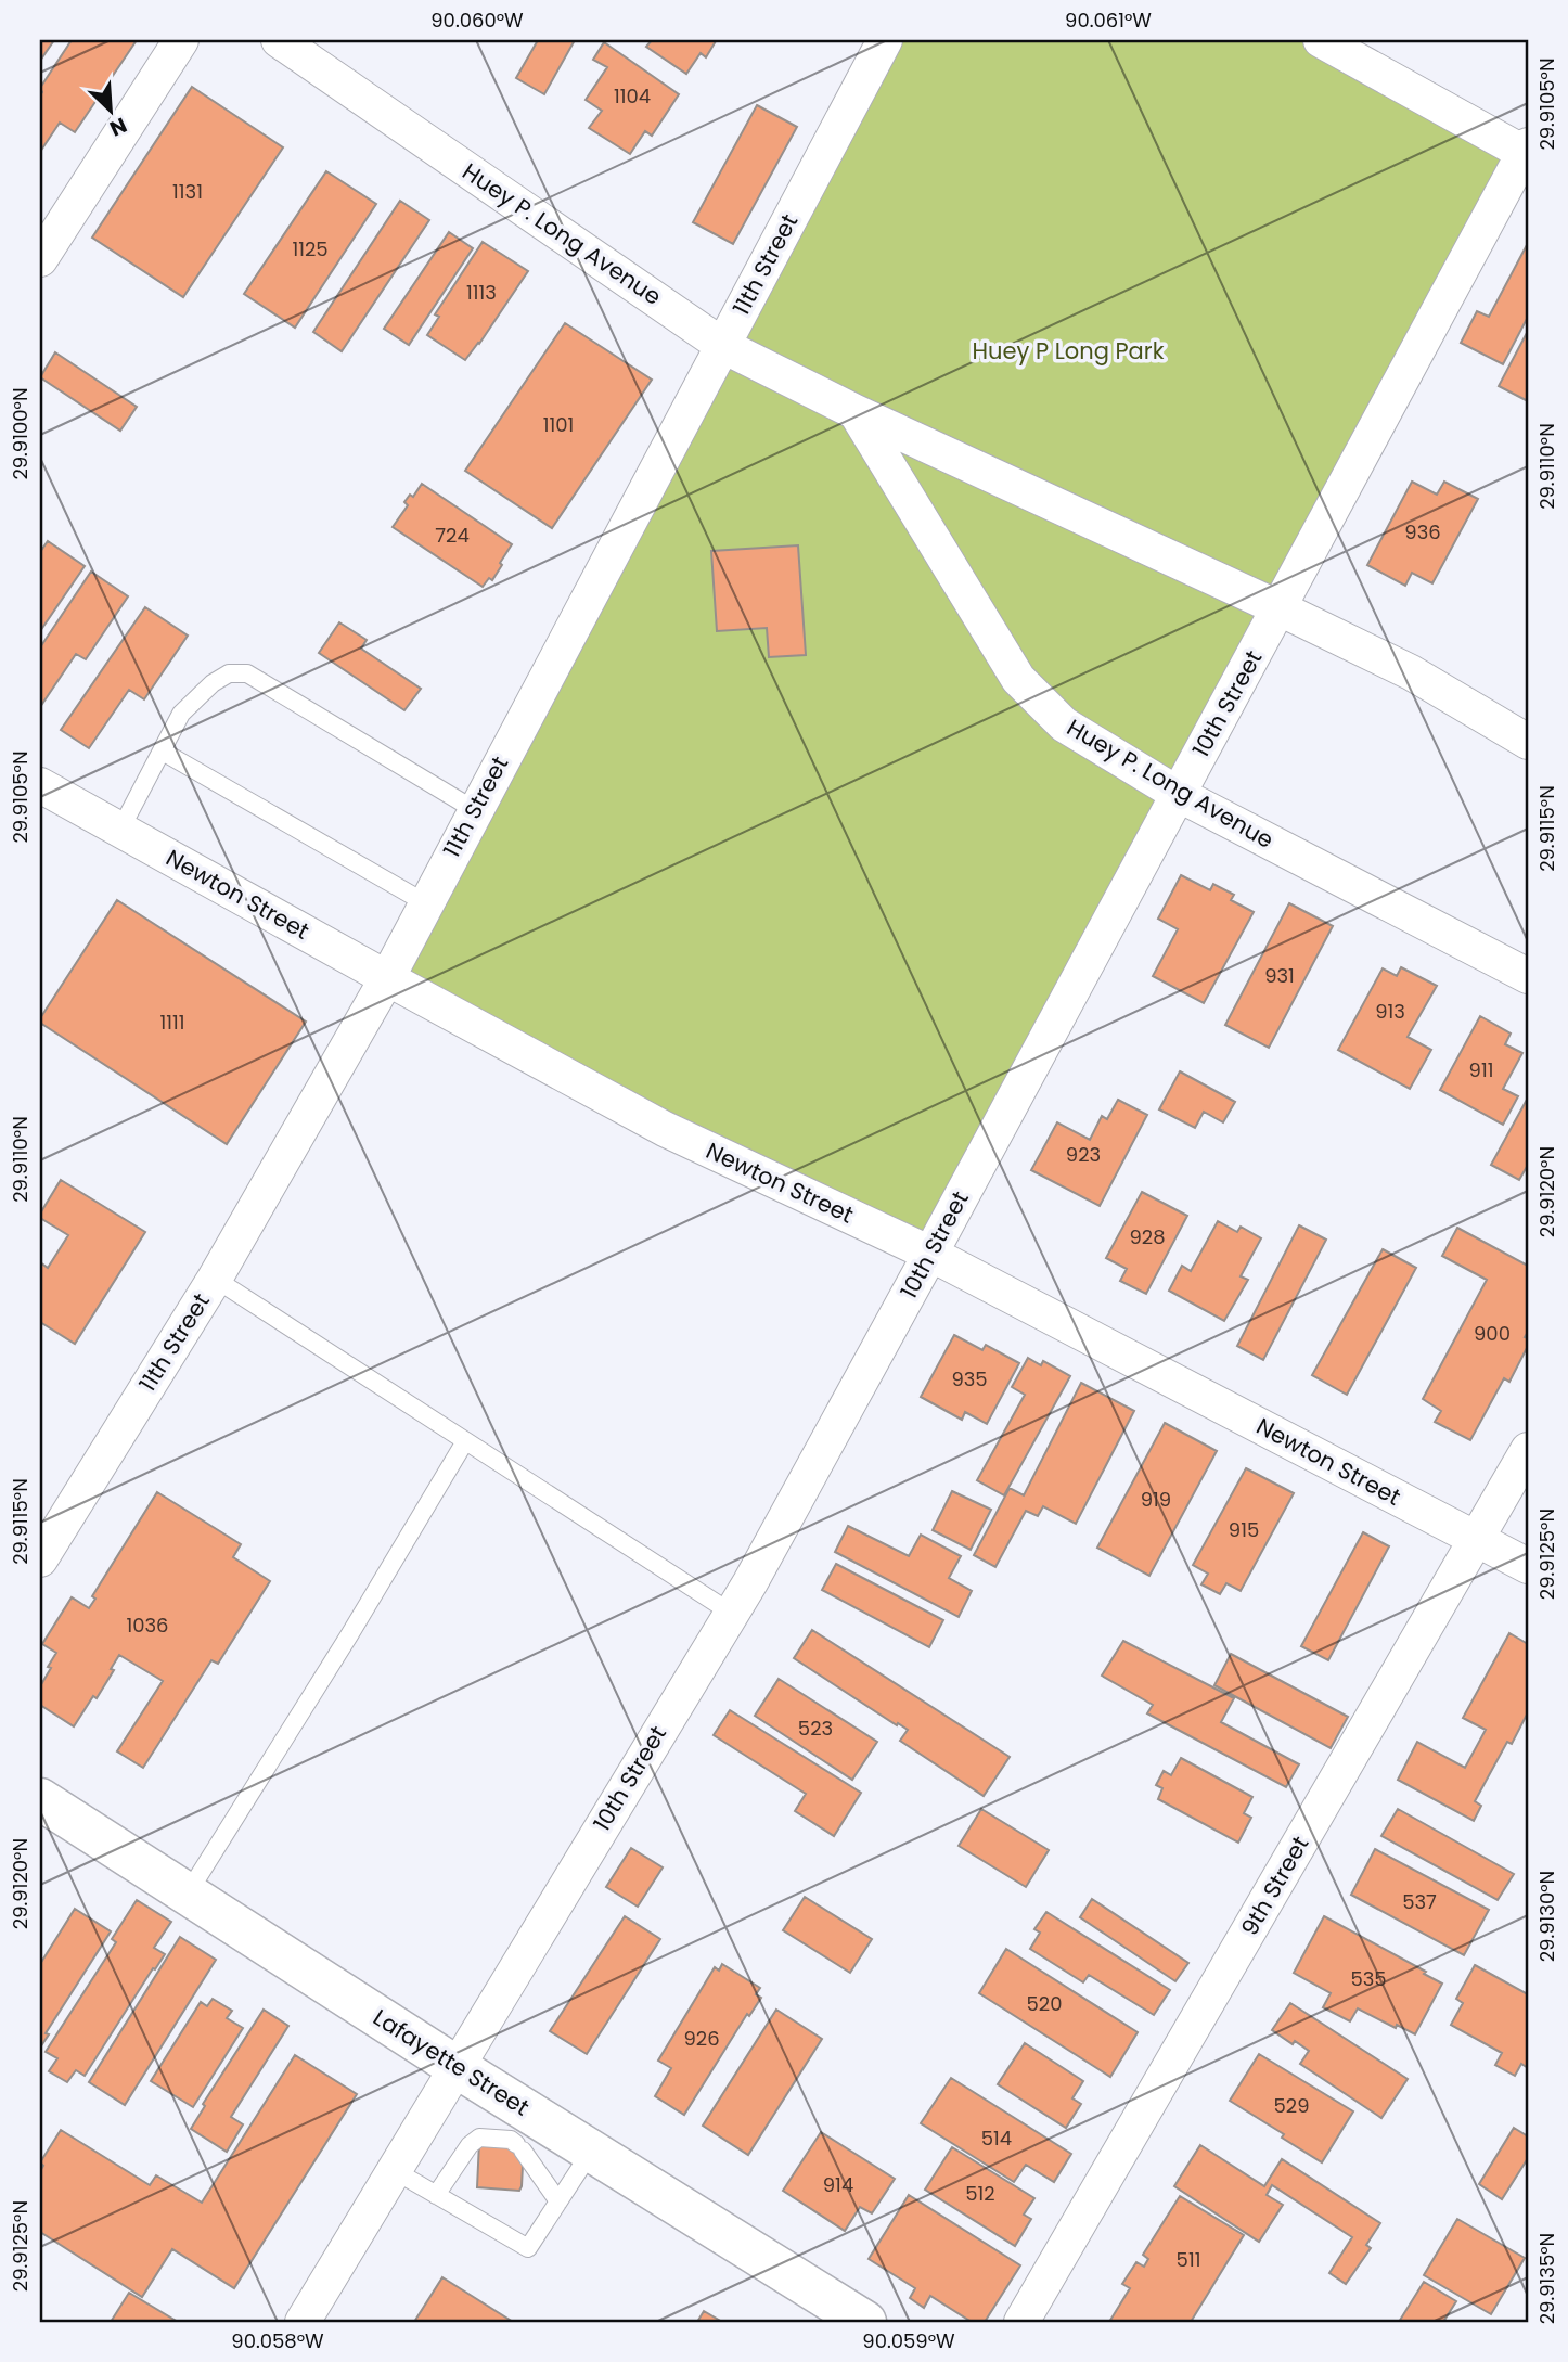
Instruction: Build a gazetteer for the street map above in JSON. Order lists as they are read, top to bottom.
{
  "streets": {
    "main road": ["Lafayette Street"],
    "street": [
      "Huey P. Long Avenue",
      "11th Street",
      "10th Street",
      "Newton Street",
      "9th Street"
    ]
  },
  "crossings": [
    ["Huey P. Long Avenue", "11th Street"],
    ["Huey P. Long Avenue", "10th Street"],
    ["11th Street", "Newton Street"],
    ["10th Street", "Newton Street"],
    ["10th Street", "Lafayette Street"],
    ["Newton Street", "9th Street"]
  ],
  "parks": ["Huey P Long Park"],
  "house_numbers": [
    "1104",
    "1131",
    "1125",
    "1113",
    "1101",
    "936",
    "724",
    "931",
    "913",
    "1111",
    "911",
    "923",
    "928",
    "900",
    "935",
    "919",
    "915",
    "1036",
    "523",
    "537",
    "535",
    "520",
    "926",
    "529",
    "514",
    "914",
    "512",
    "511"
  ],
  "north": "bottom right",
  "coordinates": [
    "90.060°W",
    "90.061°W",
    "29.9105°N",
    "29.9100°N",
    "29.9110°N",
    "29.9115°N",
    "29.9120°N",
    "29.9125°N",
    "29.9130°N",
    "29.9135°N",
    "90.058°W",
    "90.059°W"
  ]
}
